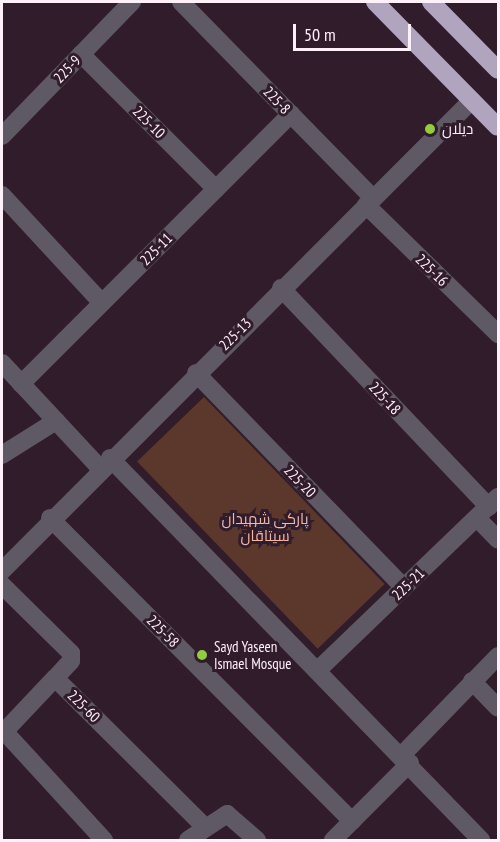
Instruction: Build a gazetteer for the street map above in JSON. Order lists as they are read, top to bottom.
{
  "streets": {
    "street": [
      "225-9",
      "225-8",
      "225-10",
      "225-11",
      "225-16",
      "225-13",
      "225-18",
      "225-20",
      "225-21",
      "225-58",
      "225-60"
    ]
  },
  "crossings": [
    ["225-9", "225-10"],
    ["225-8", "225-11"],
    ["225-8", "225-16"],
    ["225-8", "225-13"],
    ["225-10", "225-11"],
    ["225-16", "225-13"],
    ["225-13", "225-18"],
    ["225-13", "225-20"],
    ["225-13", "225-58"],
    ["225-18", "225-21"],
    ["225-20", "225-21"]
  ],
  "parks": ["پارکی شهیدان سیتاقان"],
  "places": ["دیلان", "Sayd Yaseen Ismael Mosque"],
  "scale_bar": "50 m"
}
